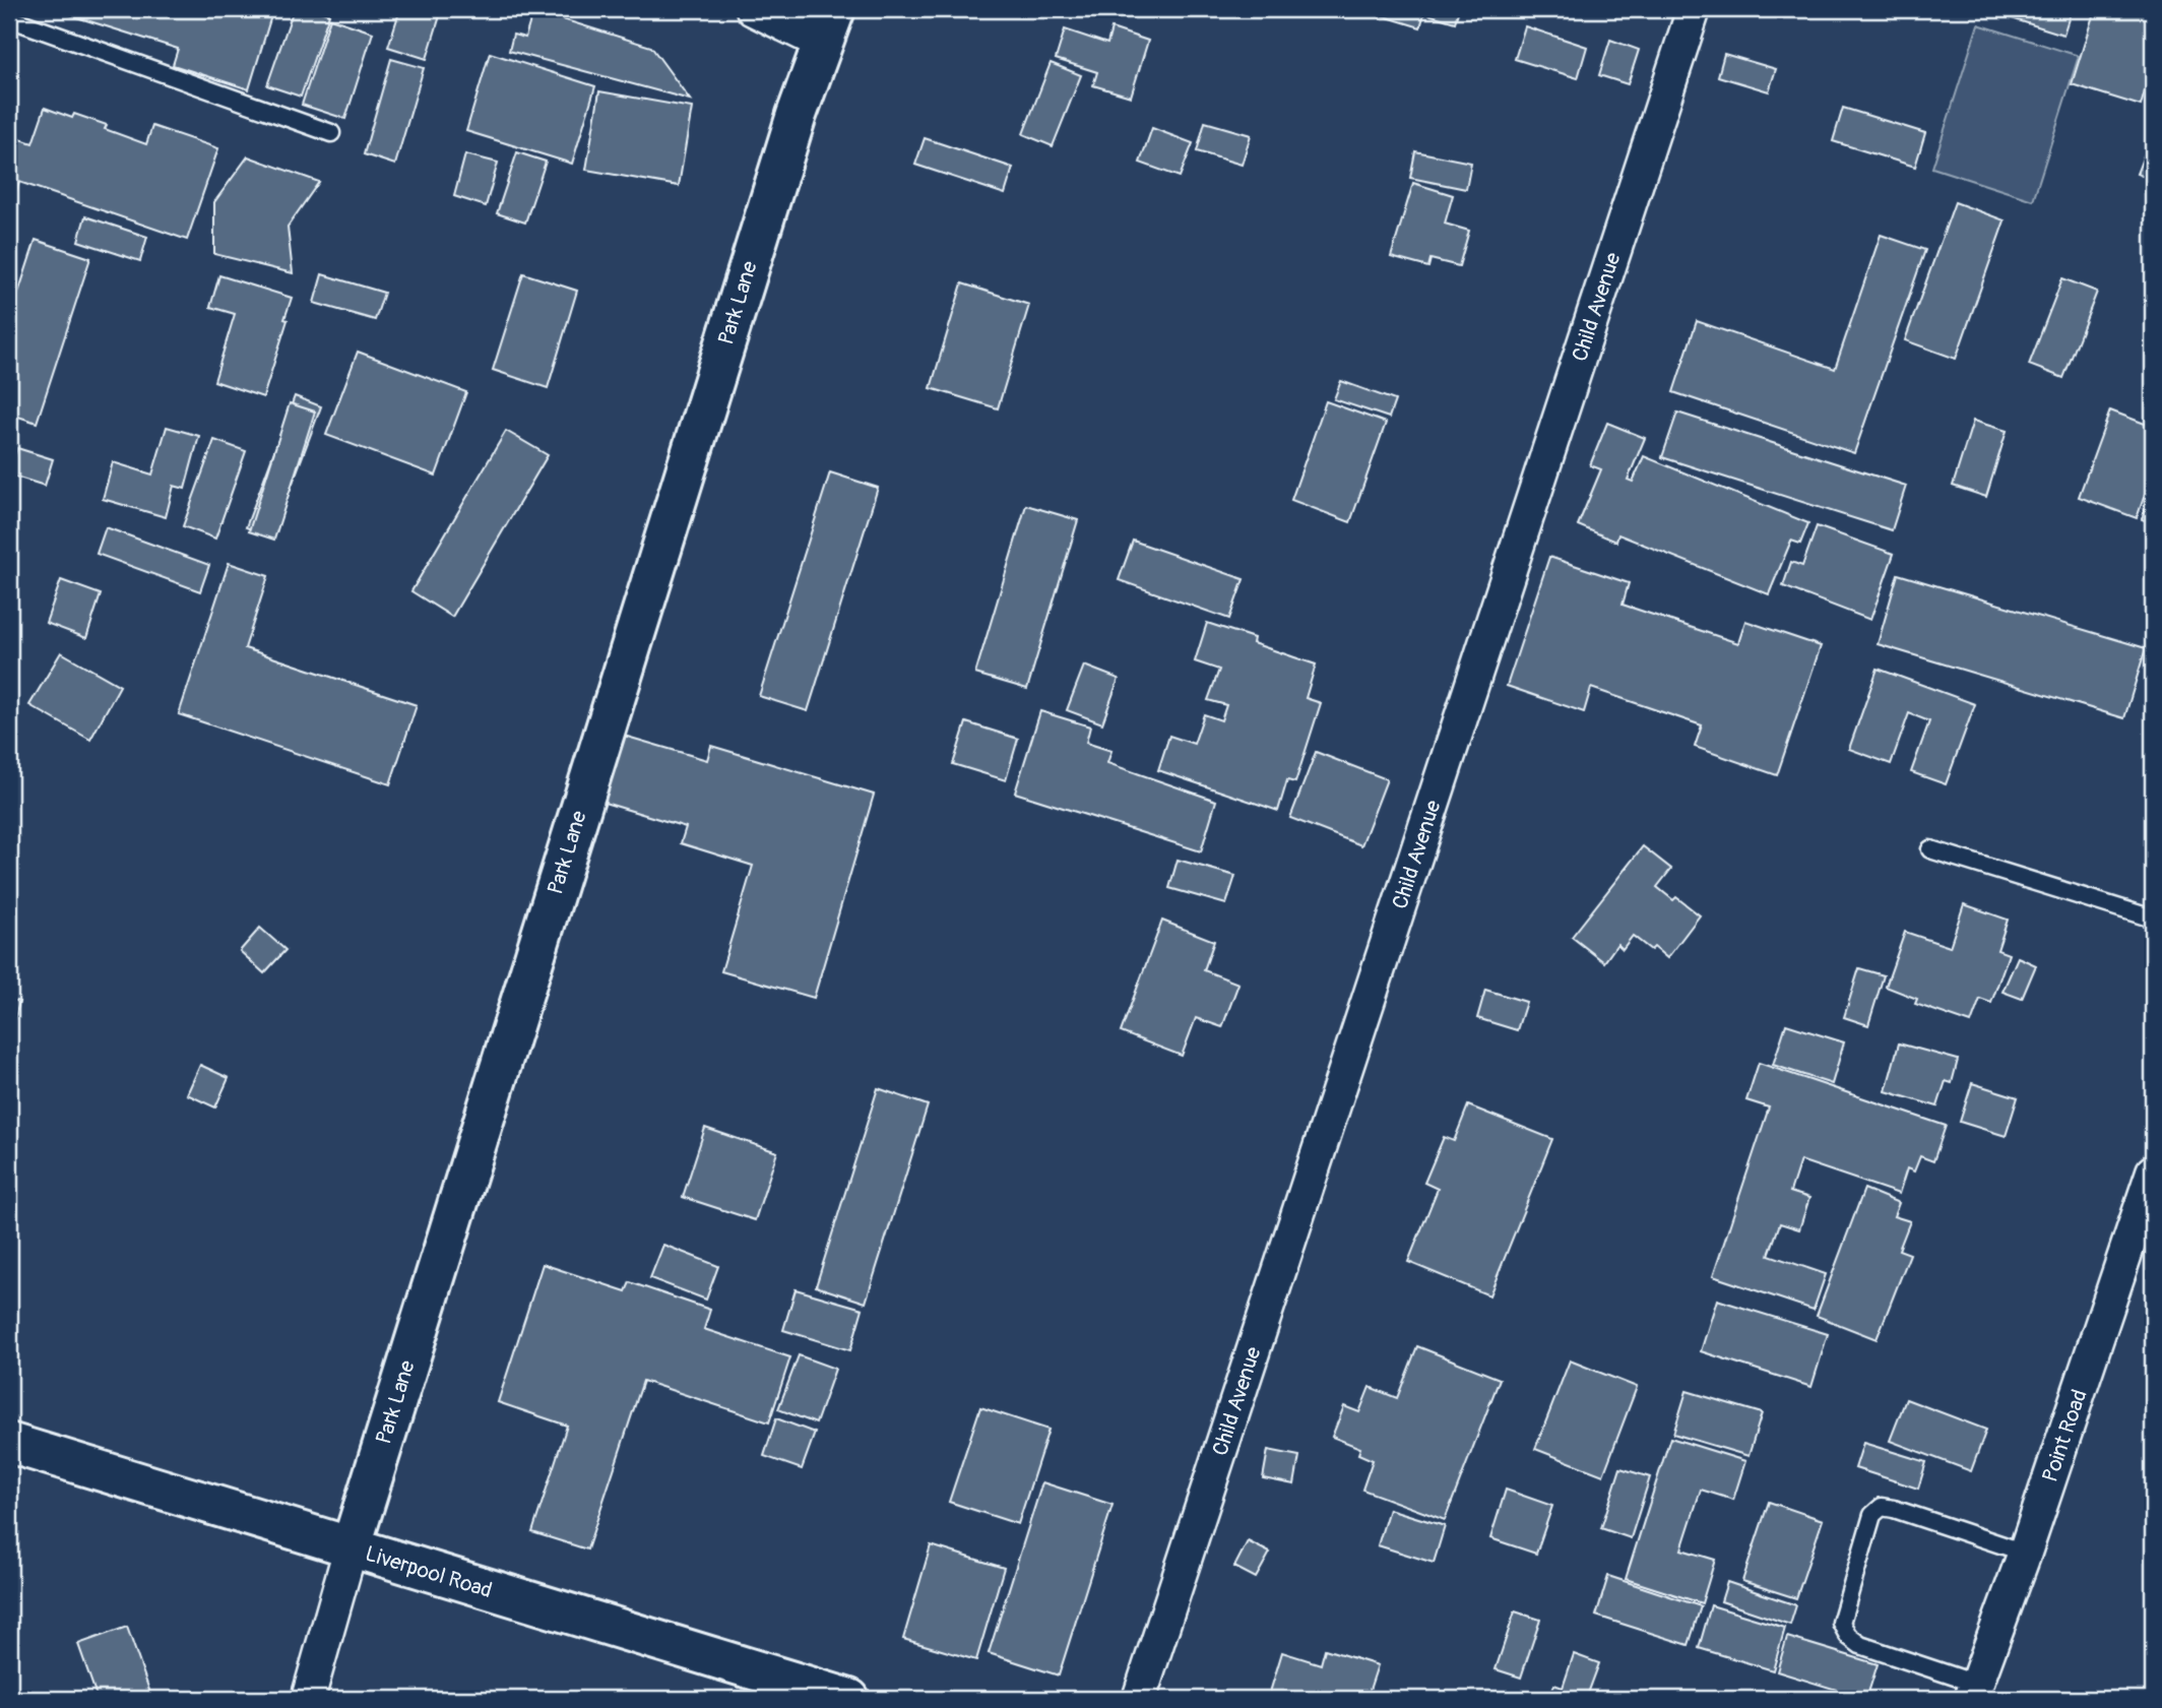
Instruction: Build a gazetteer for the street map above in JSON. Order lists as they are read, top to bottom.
{
  "streets": {
    "street": [
      "Park Lane",
      "Child Avenue",
      "Point Road",
      "Liverpool Road"
    ]
  },
  "crossings": [
    ["Park Lane", "Liverpool Road"]
  ]
}
